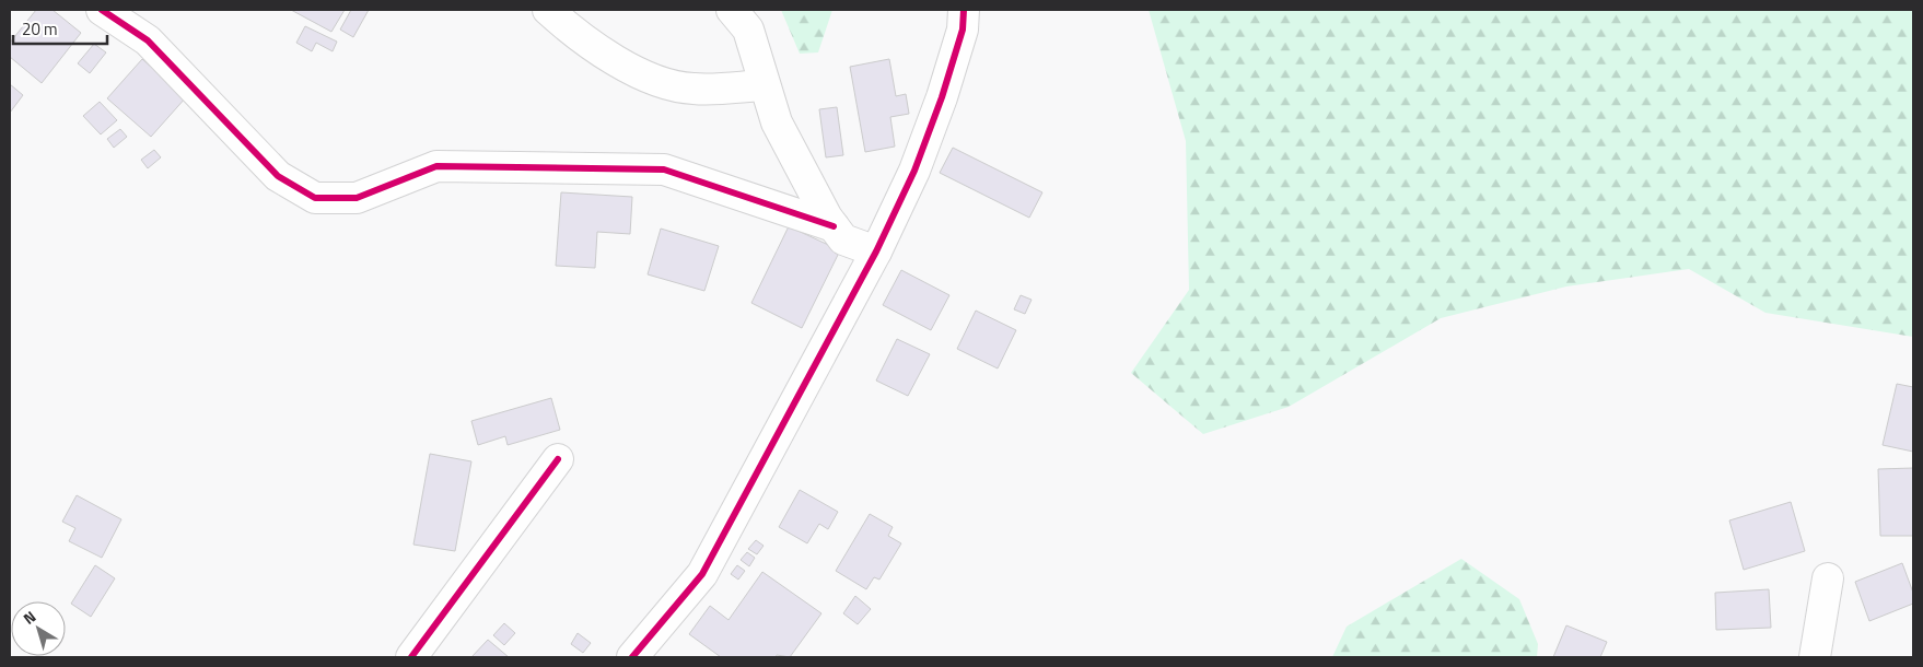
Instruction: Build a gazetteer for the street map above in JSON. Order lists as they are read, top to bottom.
{
  "scale_bar": "20 m",
  "north": "top left"
}
